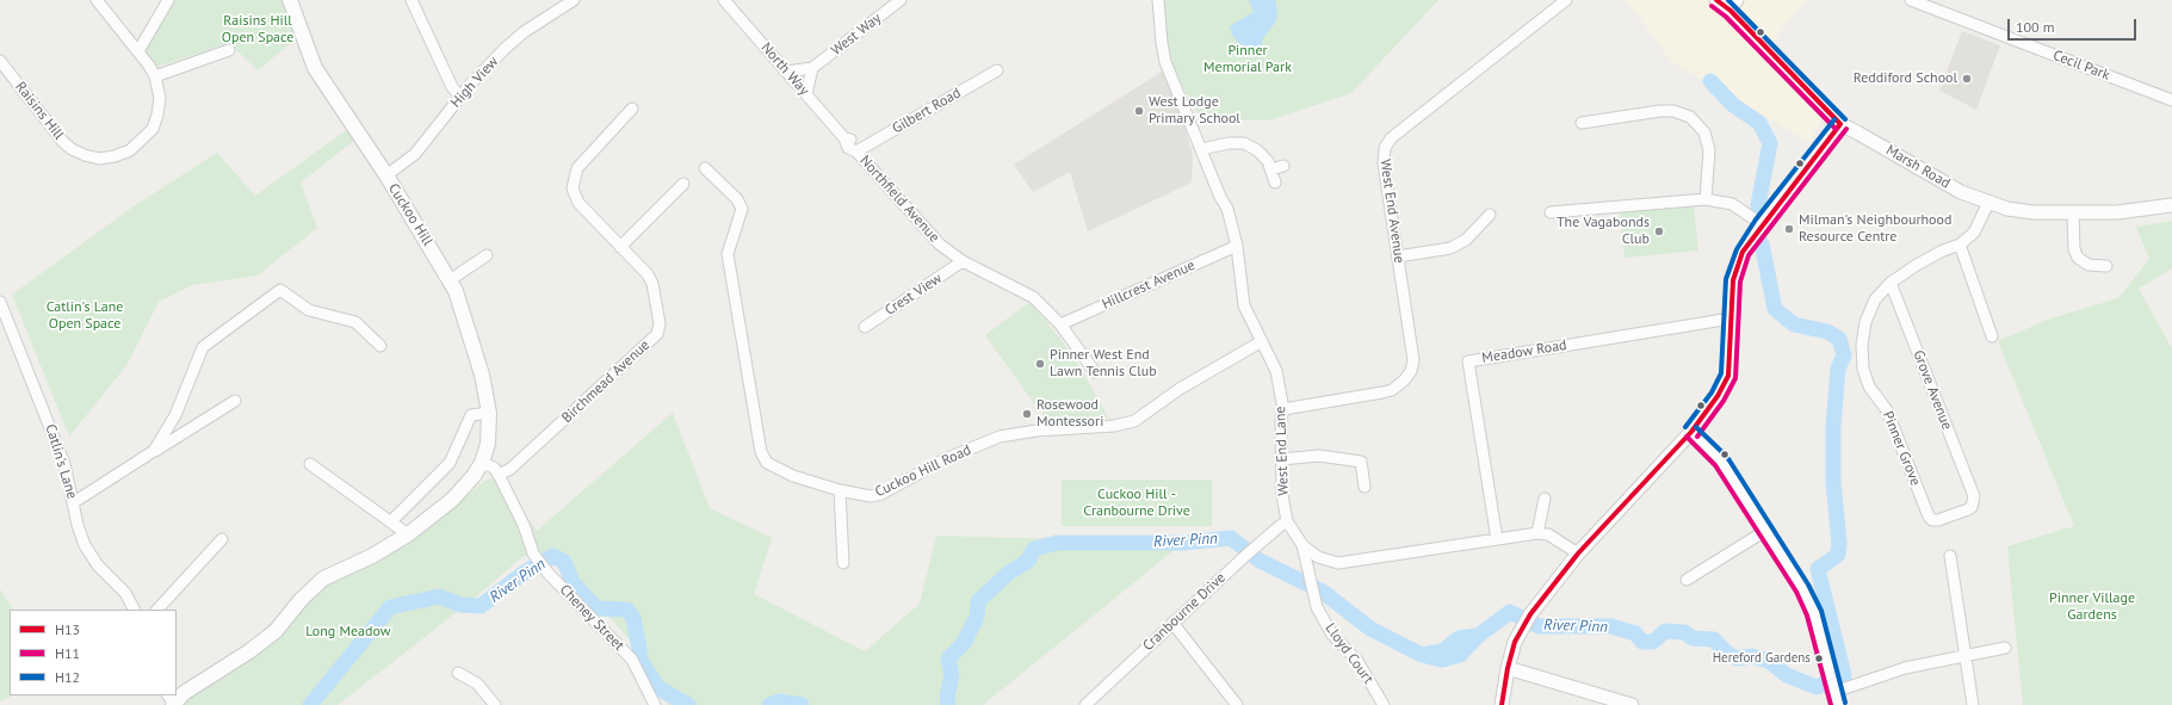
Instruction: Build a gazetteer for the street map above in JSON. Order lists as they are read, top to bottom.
{
  "streets": {
    "main road": ["Cuckoo Hill"],
    "street": [
      "West Way",
      "Cecil Park",
      "North Way",
      "High View",
      "Raisins Hill",
      "Gilbert Road",
      "Marsh Road",
      "Northfield Avenue",
      "West End Avenue",
      "Hillcrest Avenue",
      "Crest View",
      "Meadow Road",
      "Birchmead Avenue",
      "Grove Avenue",
      "Pinner Grove",
      "West End Lane",
      "Catlin's Lane",
      "Cuckoo Hill Road",
      "Cranbourne Drive",
      "Cheney Street",
      "Lloyd Court"
    ]
  },
  "crossings": [
    ["West Way", "North Way"],
    ["North Way", "Gilbert Road"],
    ["North Way", "Northfield Avenue"],
    ["High View", "Cuckoo Hill"],
    ["Gilbert Road", "Northfield Avenue"],
    ["Marsh Road", "Pinner Grove"],
    ["Northfield Avenue", "Hillcrest Avenue"],
    ["Northfield Avenue", "Crest View"],
    ["West End Avenue", "West End Lane"],
    ["Cuckoo Hill", "Cheney Street"],
    ["Hillcrest Avenue", "West End Lane"],
    ["Meadow Road", "West End Lane"],
    ["Birchmead Avenue", "Cheney Street"],
    ["Grove Avenue", "Pinner Grove"],
    ["West End Lane", "Cuckoo Hill Road"],
    ["West End Lane", "Cranbourne Drive"],
    ["West End Lane", "Lloyd Court"]
  ],
  "water": ["River Pinn"],
  "parks": [
    "Raisins Hill Open Space",
    "Pinner Memorial Park",
    "Catlin's Lane Open Space",
    "Cuckoo Hill - Cranbourne Drive",
    "Pinner Village Gardens",
    "Long Meadow"
  ],
  "places": [
    "Reddiford School",
    "West Lodge Primary School",
    "Milman's Neighbourhood Resource Centre",
    "The Vagabonds Club",
    "Pinner West End Lawn Tennis Club",
    "Rosewood Montessori",
    "Hereford Gardens"
  ],
  "lines": ["transit line H13", "transit line H12", "transit line H11"],
  "legend": ["H13", "H11", "H12"],
  "scale_bar": "100 m"
}
